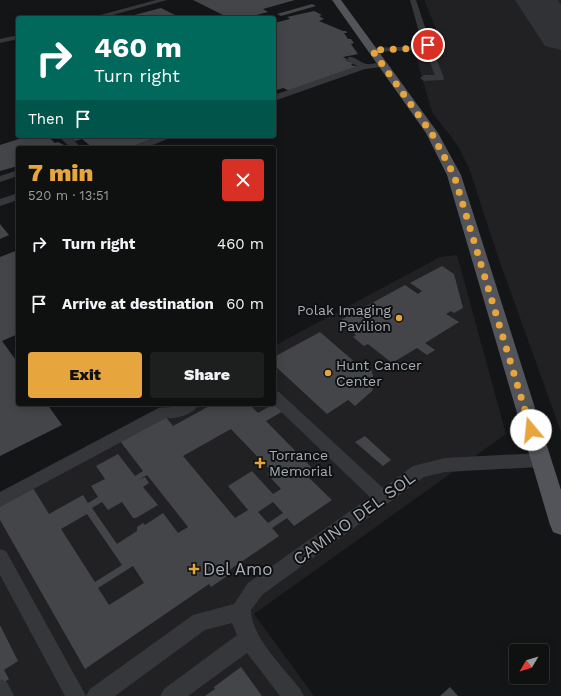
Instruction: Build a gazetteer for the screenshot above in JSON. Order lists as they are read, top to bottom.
{
  "streets": {
    "street": ["CAMINO DEL SOL"]
  },
  "places": {
    "other": ["Polak Imaging Pavilion", "Hunt Cancer Center"],
    "health": ["Torrance Memorial", "Del Amo"]
  },
  "north": "bottom left",
  "page": {
    "turn": ["460 m", "Turn right"],
    "then": "Then",
    "heading": ["7 min", "520 m · 13:51"],
    "list": [
      {
        "name": "Turn right",
        "value": "460 m"
      },
      {
        "name": "Arrive at destination",
        "value": "60 m"
      }
    ],
    "buttons": ["Exit", "Share"]
  }
}
